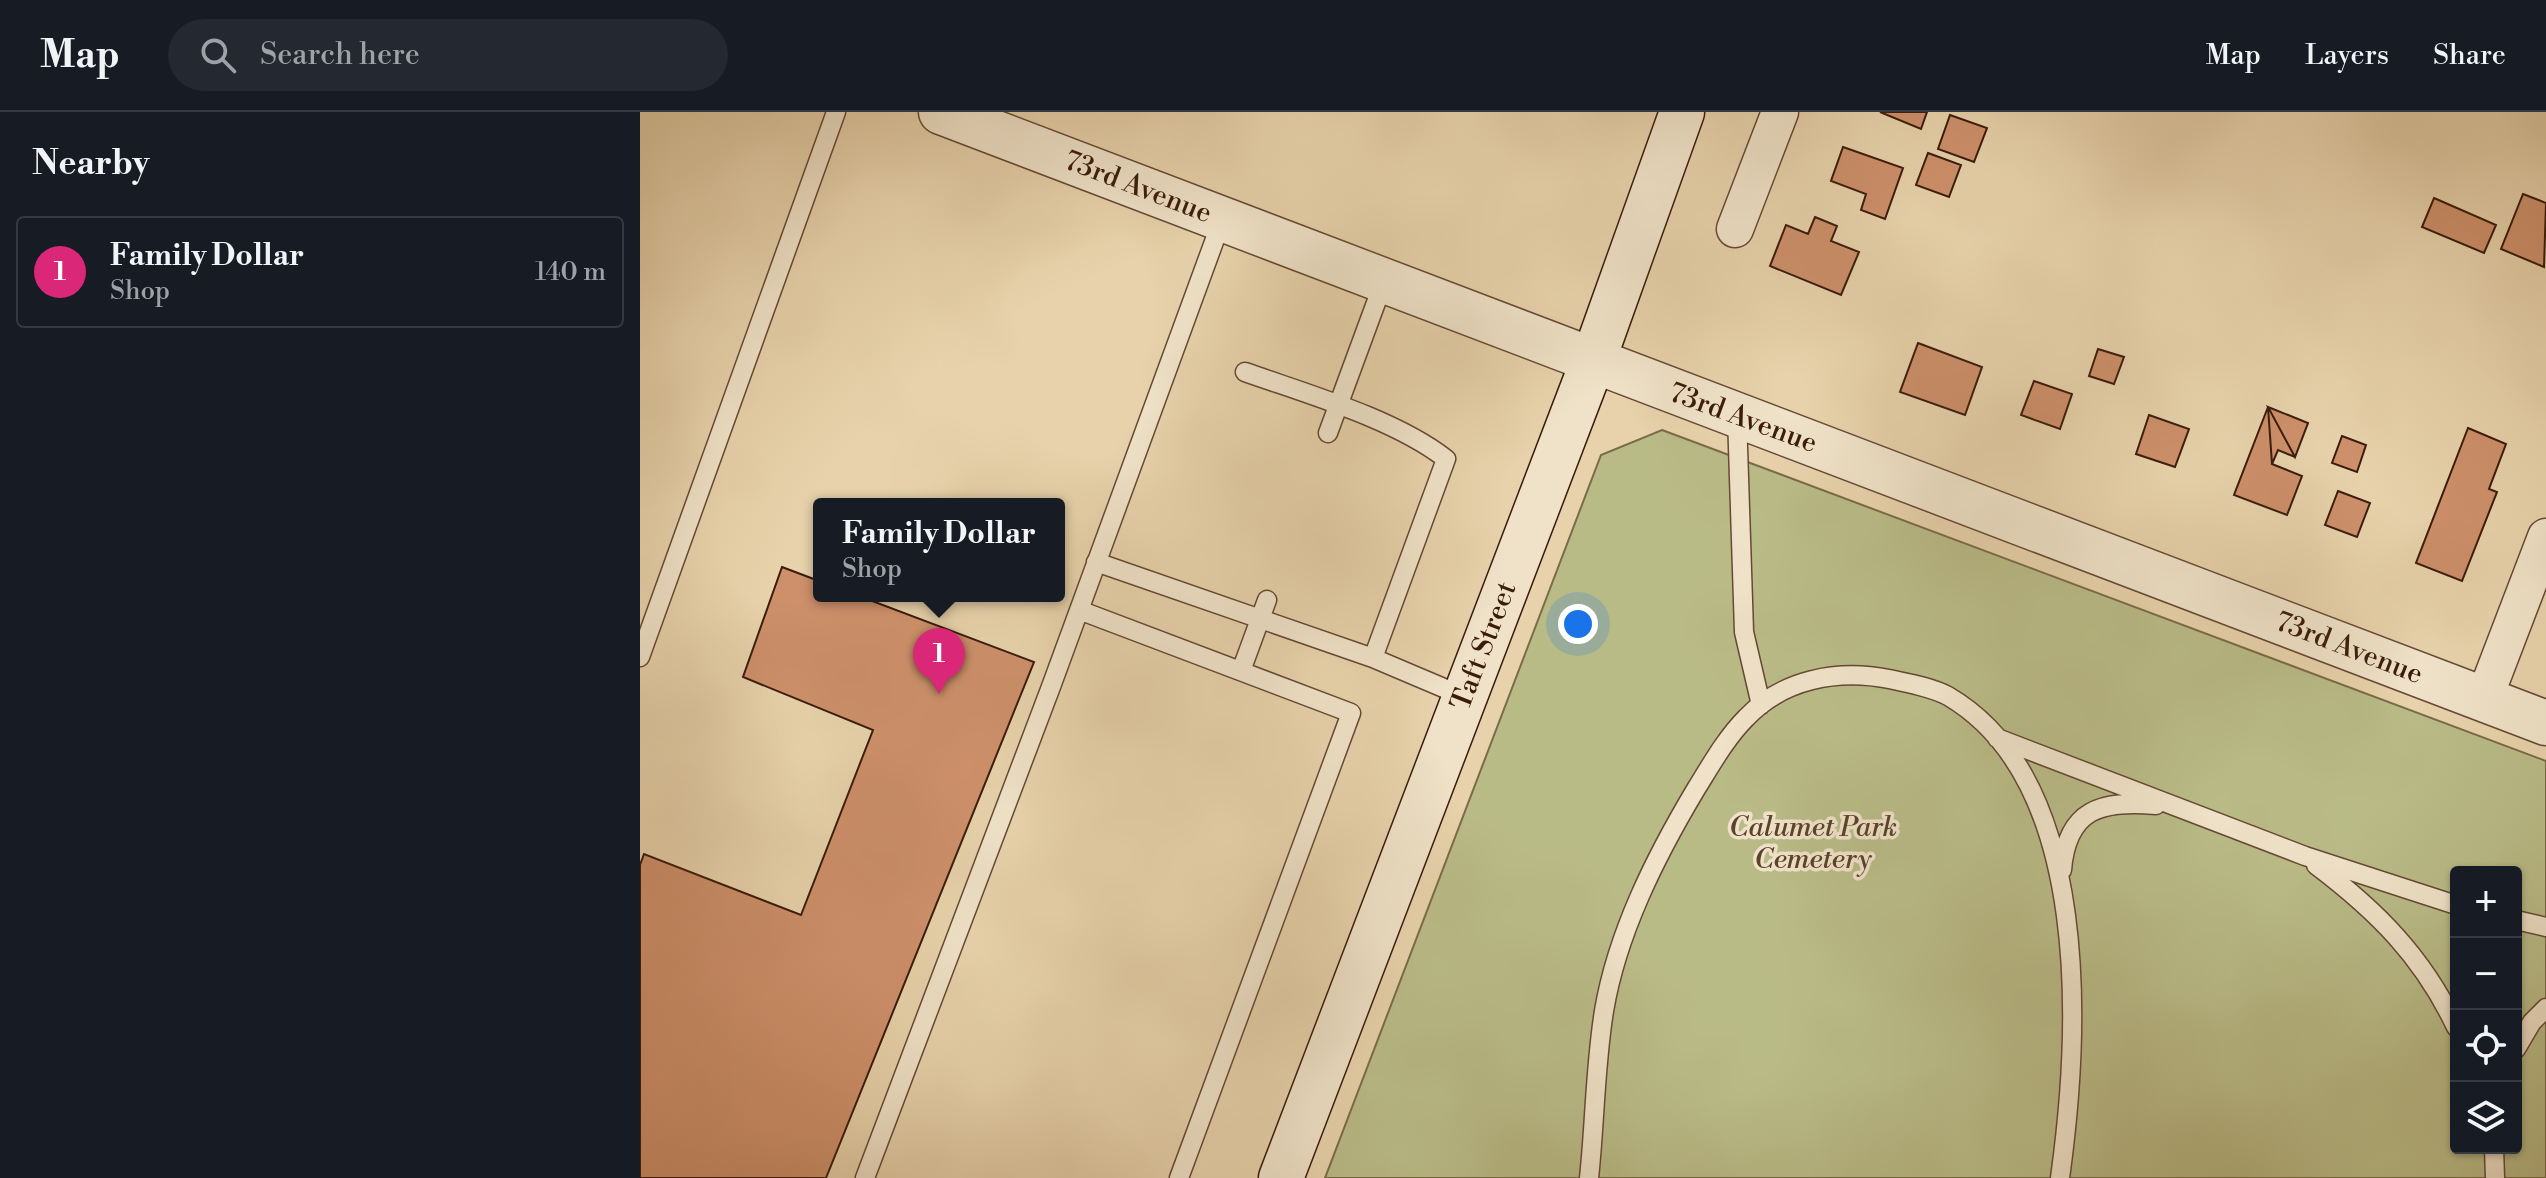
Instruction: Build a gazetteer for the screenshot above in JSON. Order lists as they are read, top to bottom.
{
  "streets": {
    "street": ["73rd Avenue", "Taft Street"]
  },
  "crossings": [
    ["73rd Avenue", "Taft Street"]
  ],
  "parks": ["Calumet Park Cemetery"],
  "page": {
    "header": "Map",
    "search": "Search here",
    "nav": ["Map", "Layers", "Share"],
    "heading": "Nearby",
    "list": [
      {
        "mark": "1",
        "name": "Family Dollar",
        "note": "Shop",
        "value": "140 m"
      }
    ],
    "popup": ["Family Dollar", "Shop"],
    "pins": "1",
    "map_buttons": ["+", "−"]
  }
}
